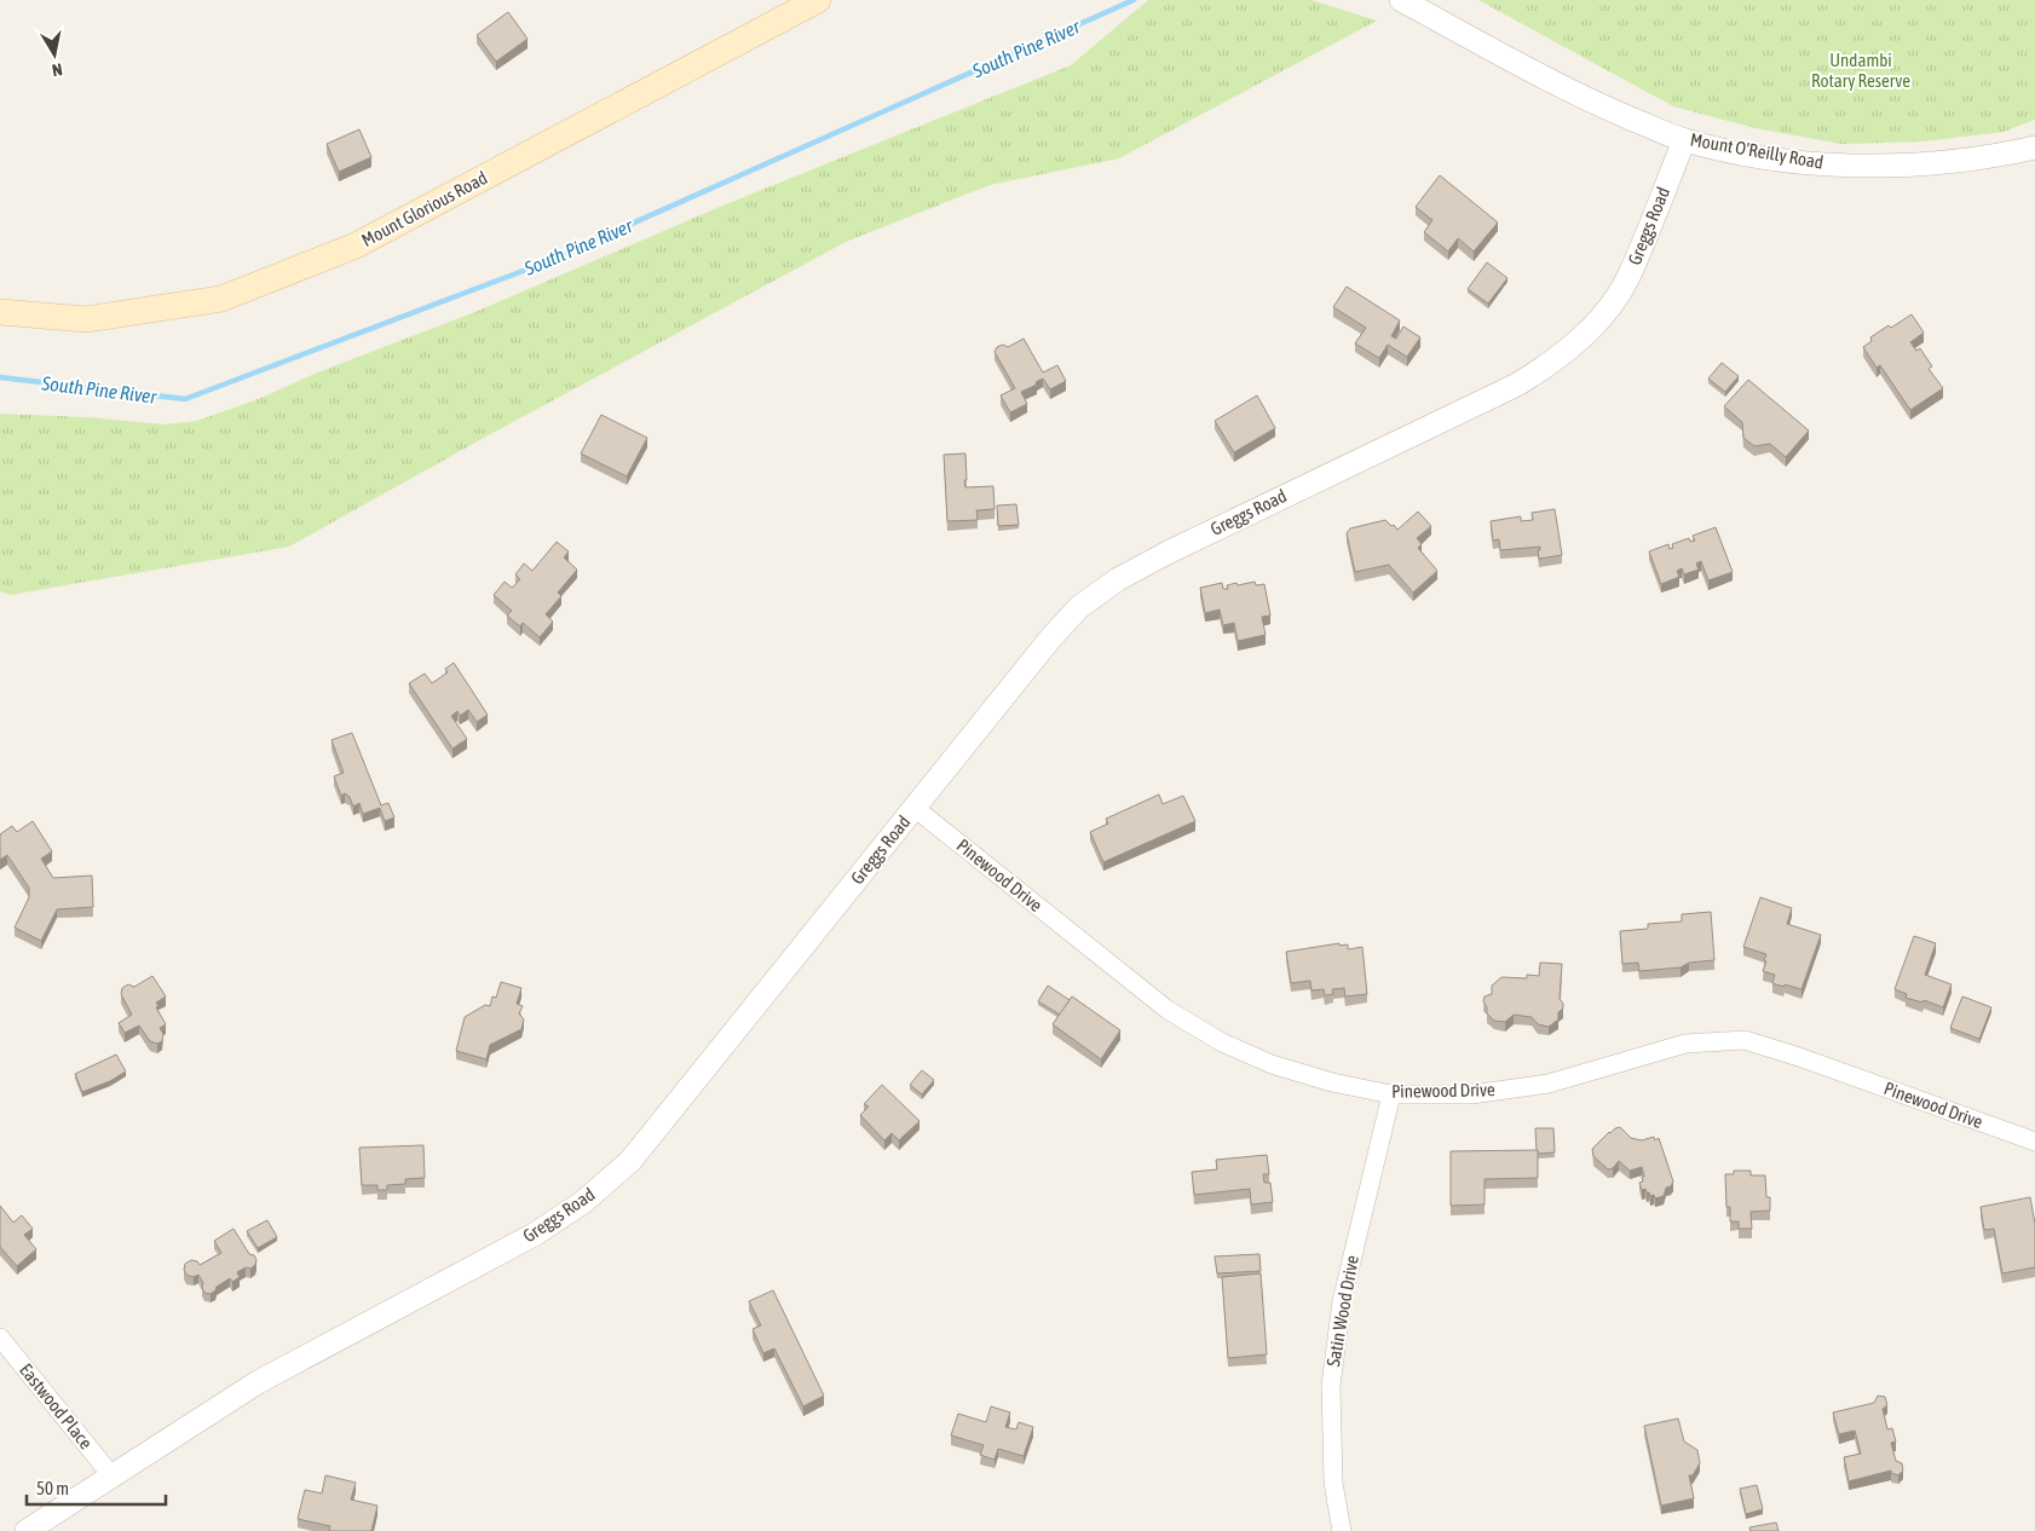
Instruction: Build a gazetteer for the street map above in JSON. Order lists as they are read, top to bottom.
{
  "streets": {
    "main road": ["Mount Glorious Road"],
    "street": [
      "Mount O'Reilly Road",
      "Greggs Road",
      "Pinewood Drive",
      "Satin Wood Drive",
      "Eastwood Place"
    ]
  },
  "crossings": [
    ["Mount O'Reilly Road", "Greggs Road"],
    ["Greggs Road", "Pinewood Drive"],
    ["Greggs Road", "Eastwood Place"],
    ["Pinewood Drive", "Satin Wood Drive"]
  ],
  "water": ["South Pine River"],
  "parks": ["Undambi Rotary Reserve"],
  "scale_bar": "50 m",
  "north": "bottom"
}
